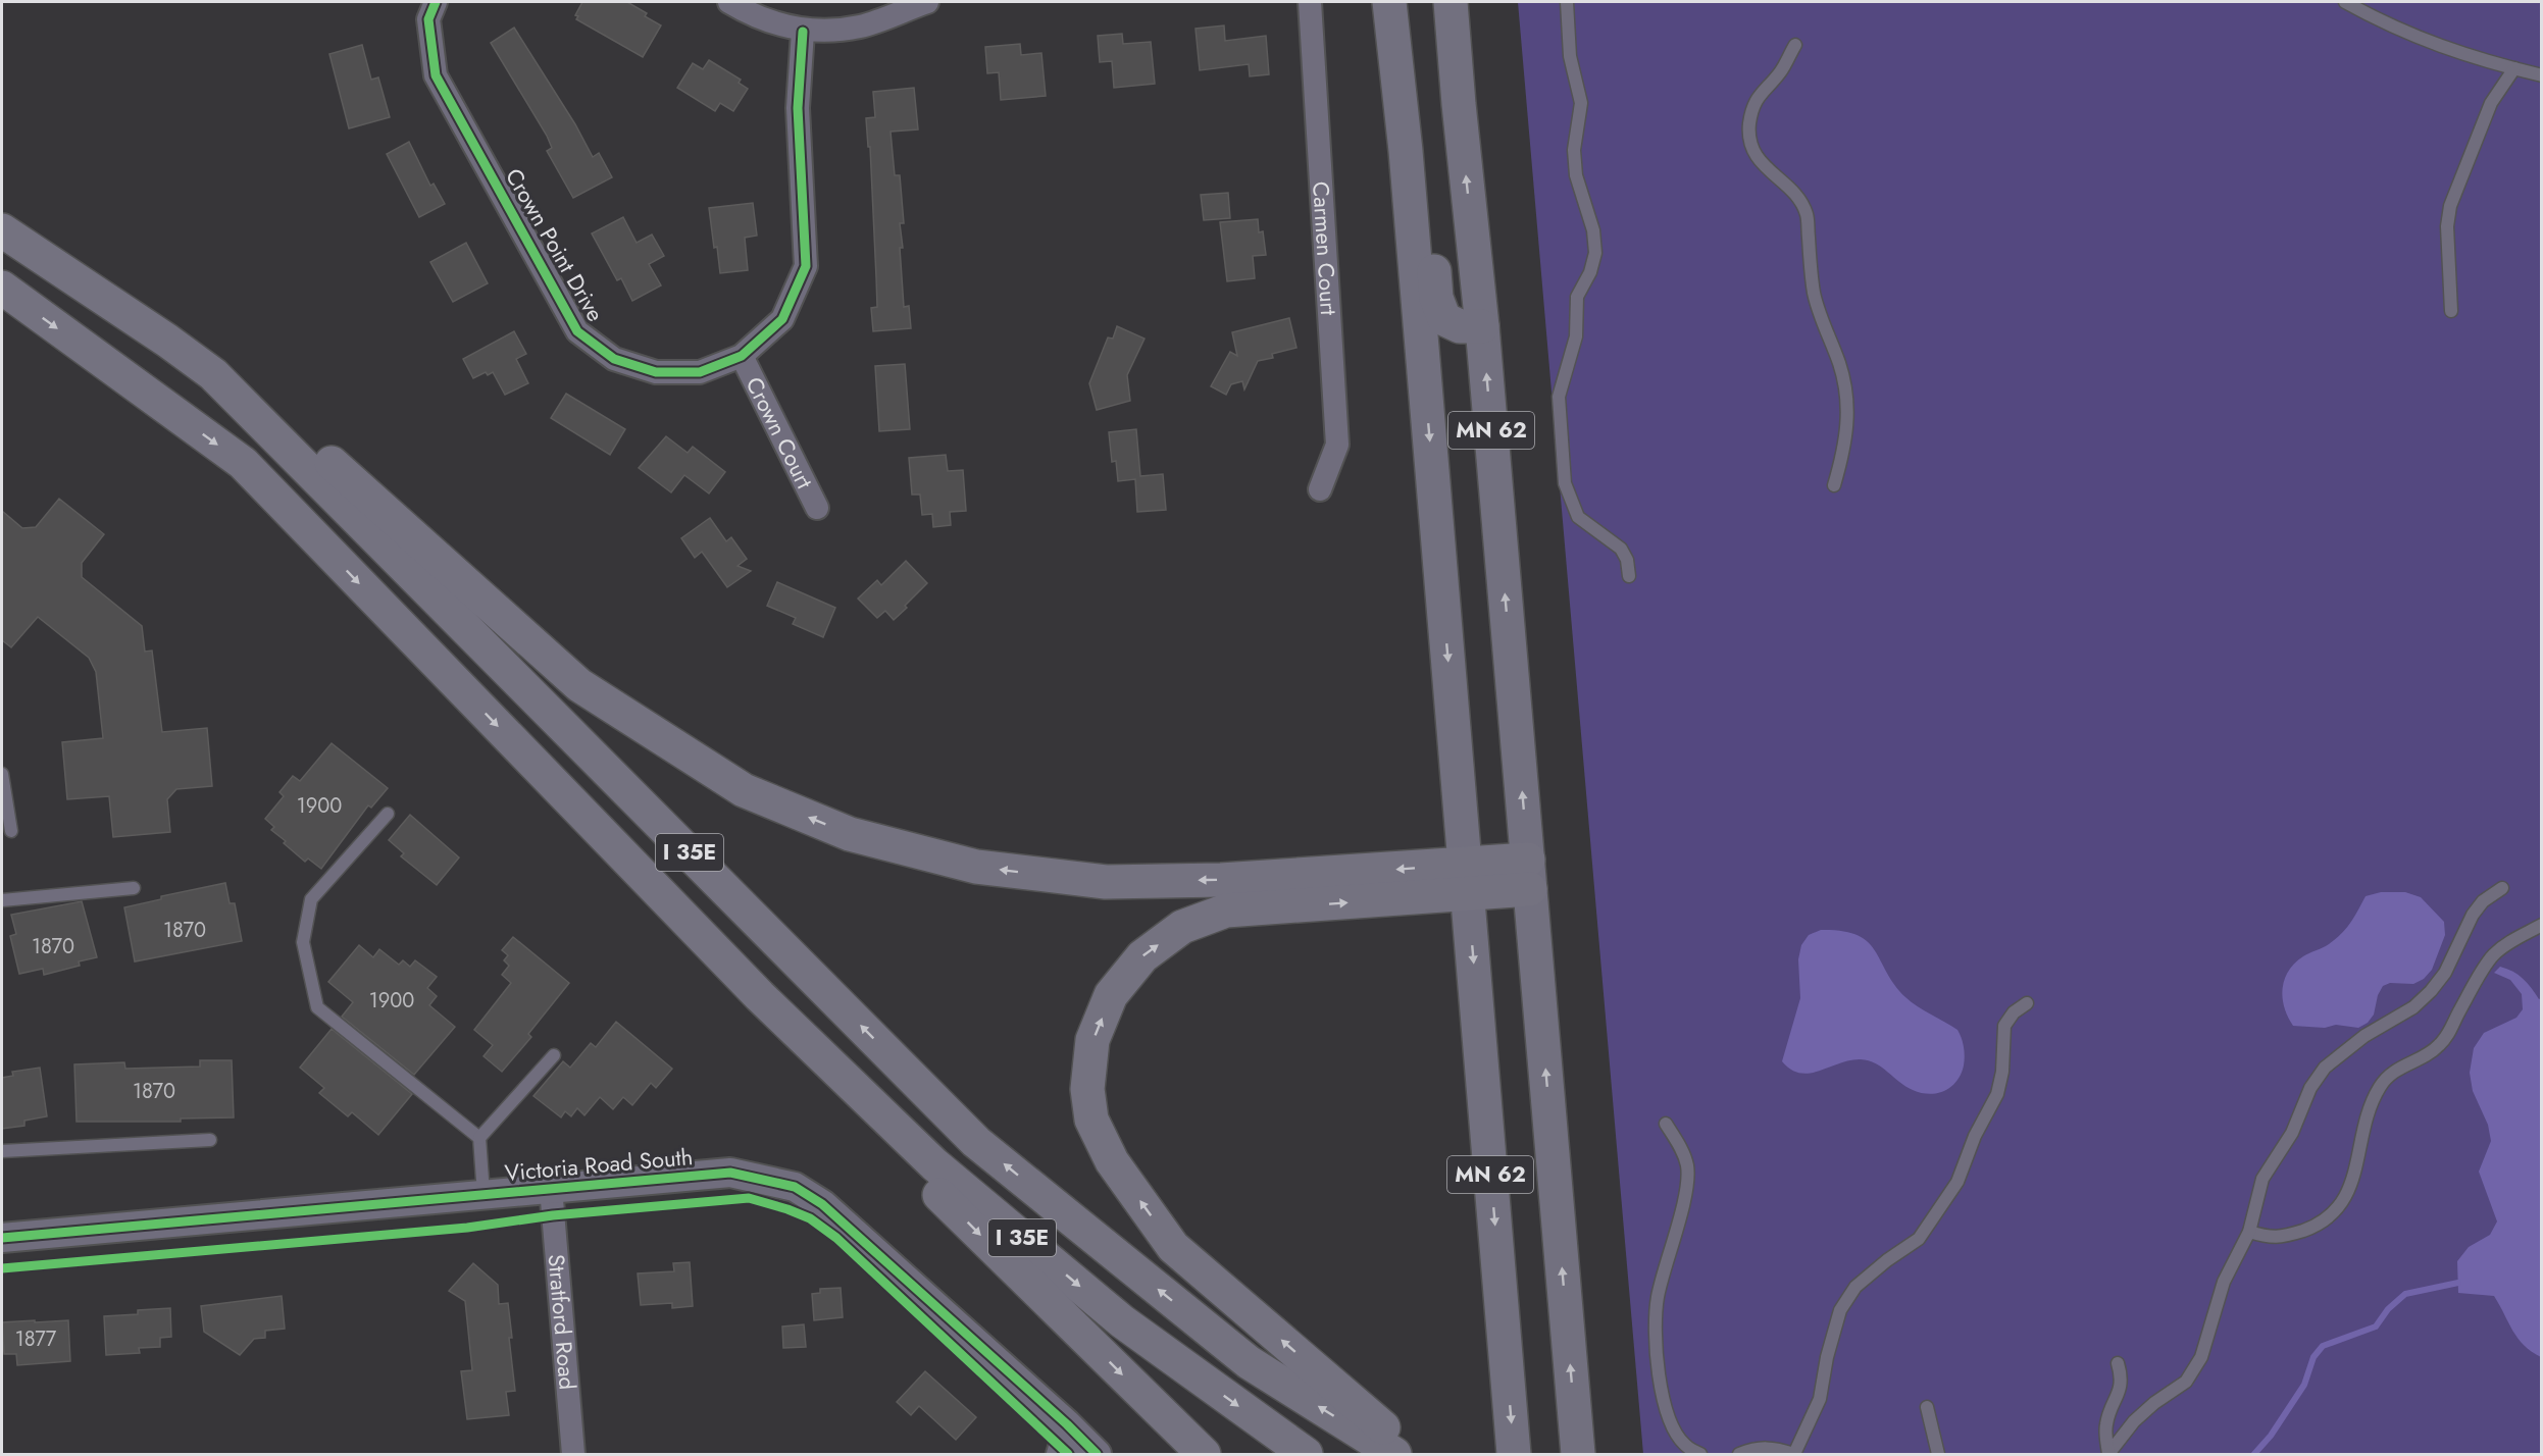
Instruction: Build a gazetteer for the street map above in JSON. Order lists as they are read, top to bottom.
{
  "streets": {
    "highway": ["MN 62", "I 35E"],
    "street": [
      "Crown Point Drive",
      "Carmen Court",
      "Crown Court",
      "Victoria Road South",
      "Stratford Road"
    ]
  },
  "crossings": [
    ["Crown Point Drive", "Crown Court"],
    ["Victoria Road South", "Stratford Road"]
  ],
  "house_numbers": [
    "1900",
    "1870",
    "1870",
    "1900",
    "1870",
    "1877"
  ]
}
